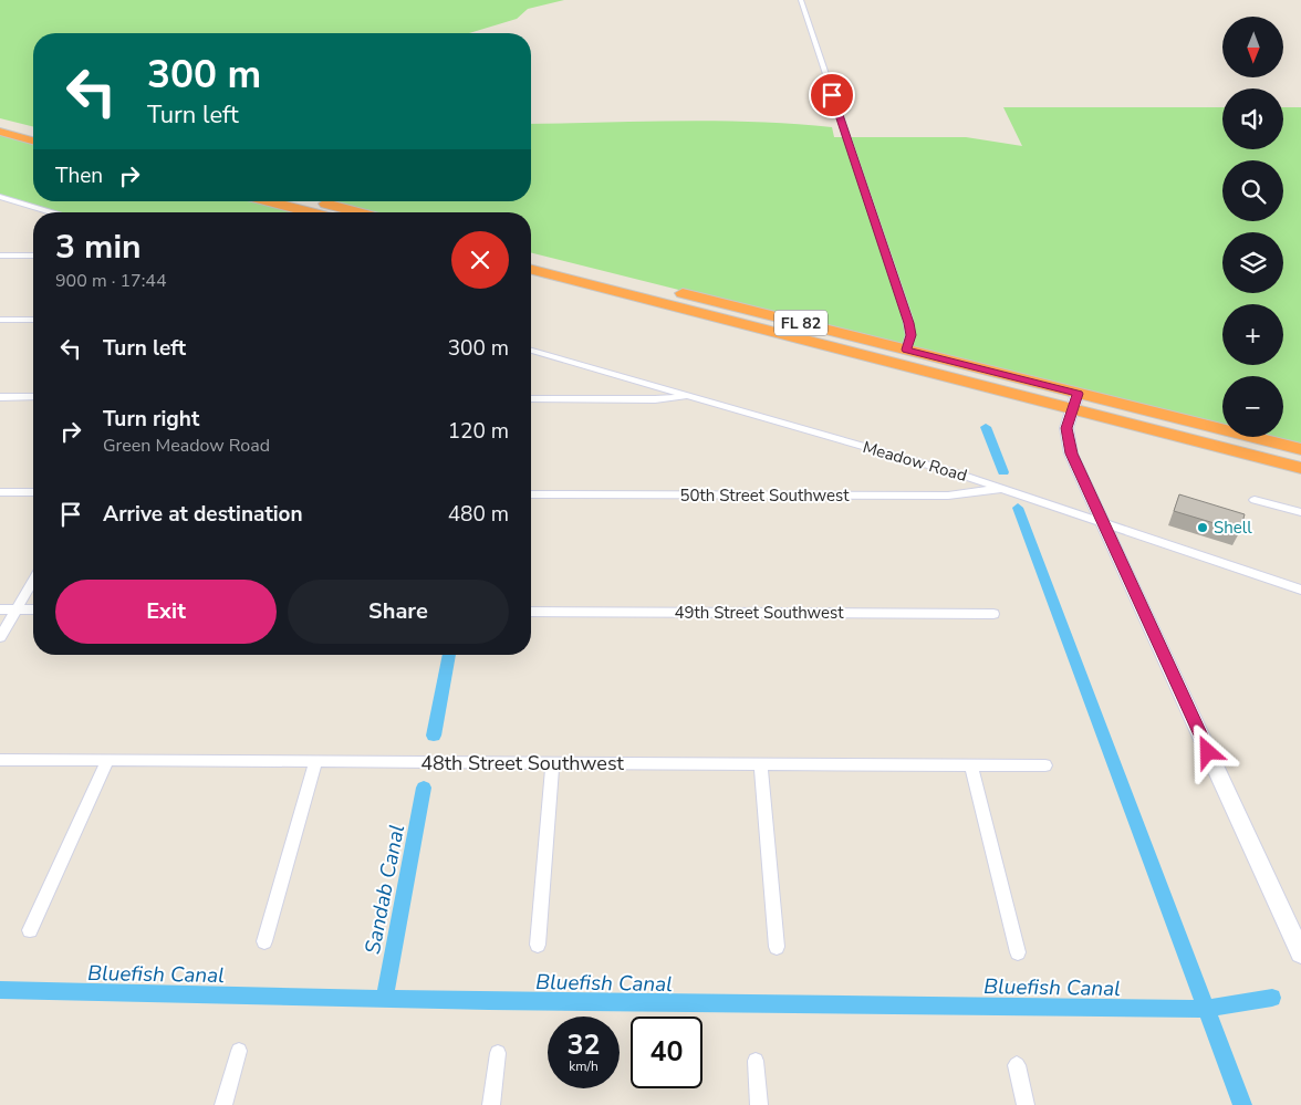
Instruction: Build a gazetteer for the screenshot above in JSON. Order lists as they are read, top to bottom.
{
  "streets": {
    "highway": ["FL 82"],
    "street": [
      "Meadow Road",
      "50th Street Southwest",
      "49th Street Southwest",
      "48th Street Southwest"
    ]
  },
  "crossings": [
    ["Meadow Road", "50th Street Southwest"]
  ],
  "water": ["Sandab Canal", "Bluefish Canal"],
  "places": ["Shell"],
  "north": "bottom",
  "page": {
    "map_buttons": ["+", "−"],
    "turn": ["300 m", "Turn left"],
    "then": "Then",
    "heading": ["3 min", "900 m · 17:44"],
    "list": [
      {
        "name": "Turn left",
        "value": "300 m"
      },
      {
        "name": "Turn right",
        "note": "Green Meadow Road",
        "value": "120 m"
      },
      {
        "name": "Arrive at destination",
        "value": "480 m"
      }
    ],
    "buttons": ["Exit", "Share"],
    "speed": "32 km/h",
    "limit": "40"
  }
}
